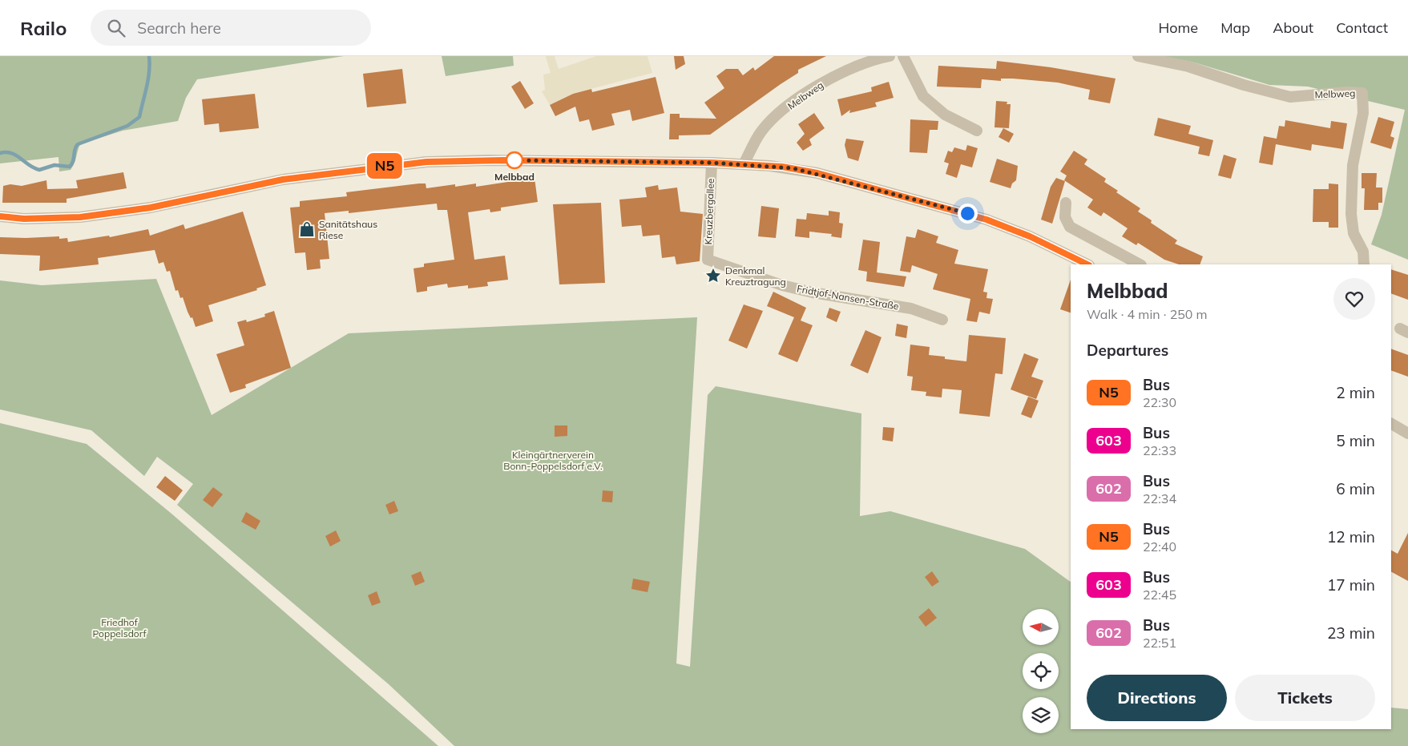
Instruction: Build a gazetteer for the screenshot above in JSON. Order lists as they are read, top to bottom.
{
  "streets": {
    "street": ["Melbweg", "Kreuzbergallee", "Fridtjof-Nansen-Straße"]
  },
  "crossings": [
    ["Kreuzbergallee", "Fridtjof-Nansen-Straße"]
  ],
  "parks": ["Kleingärtnerverein Bonn-Poppelsdorf e.V.", "Friedhof Poppelsdorf"],
  "places": {
    "other": ["Melbbad"],
    "shop": ["Sanitätshaus Riese"],
    "place": ["Denkmal Kreuztragung"]
  },
  "lines": ["bus line N5"],
  "north": "left",
  "page": {
    "header": "Railo",
    "search": "Search here",
    "nav": [
      "Home",
      "Map",
      "About",
      "Contact"
    ],
    "on_map": "N5",
    "heading": [
      ["Melbbad", "Walk · 4 min · 250 m"],
      "Departures"
    ],
    "list": [
      {
        "mark": "N5",
        "name": "Bus",
        "note": "22:30",
        "value": "2 min"
      },
      {
        "mark": "603",
        "name": "Bus",
        "note": "22:33",
        "value": "5 min"
      },
      {
        "mark": "602",
        "name": "Bus",
        "note": "22:34",
        "value": "6 min"
      },
      {
        "mark": "N5",
        "name": "Bus",
        "note": "22:40",
        "value": "12 min"
      },
      {
        "mark": "603",
        "name": "Bus",
        "note": "22:45",
        "value": "17 min"
      },
      {
        "mark": "602",
        "name": "Bus",
        "note": "22:51",
        "value": "23 min"
      }
    ],
    "buttons": ["Directions", "Tickets"]
  }
}
